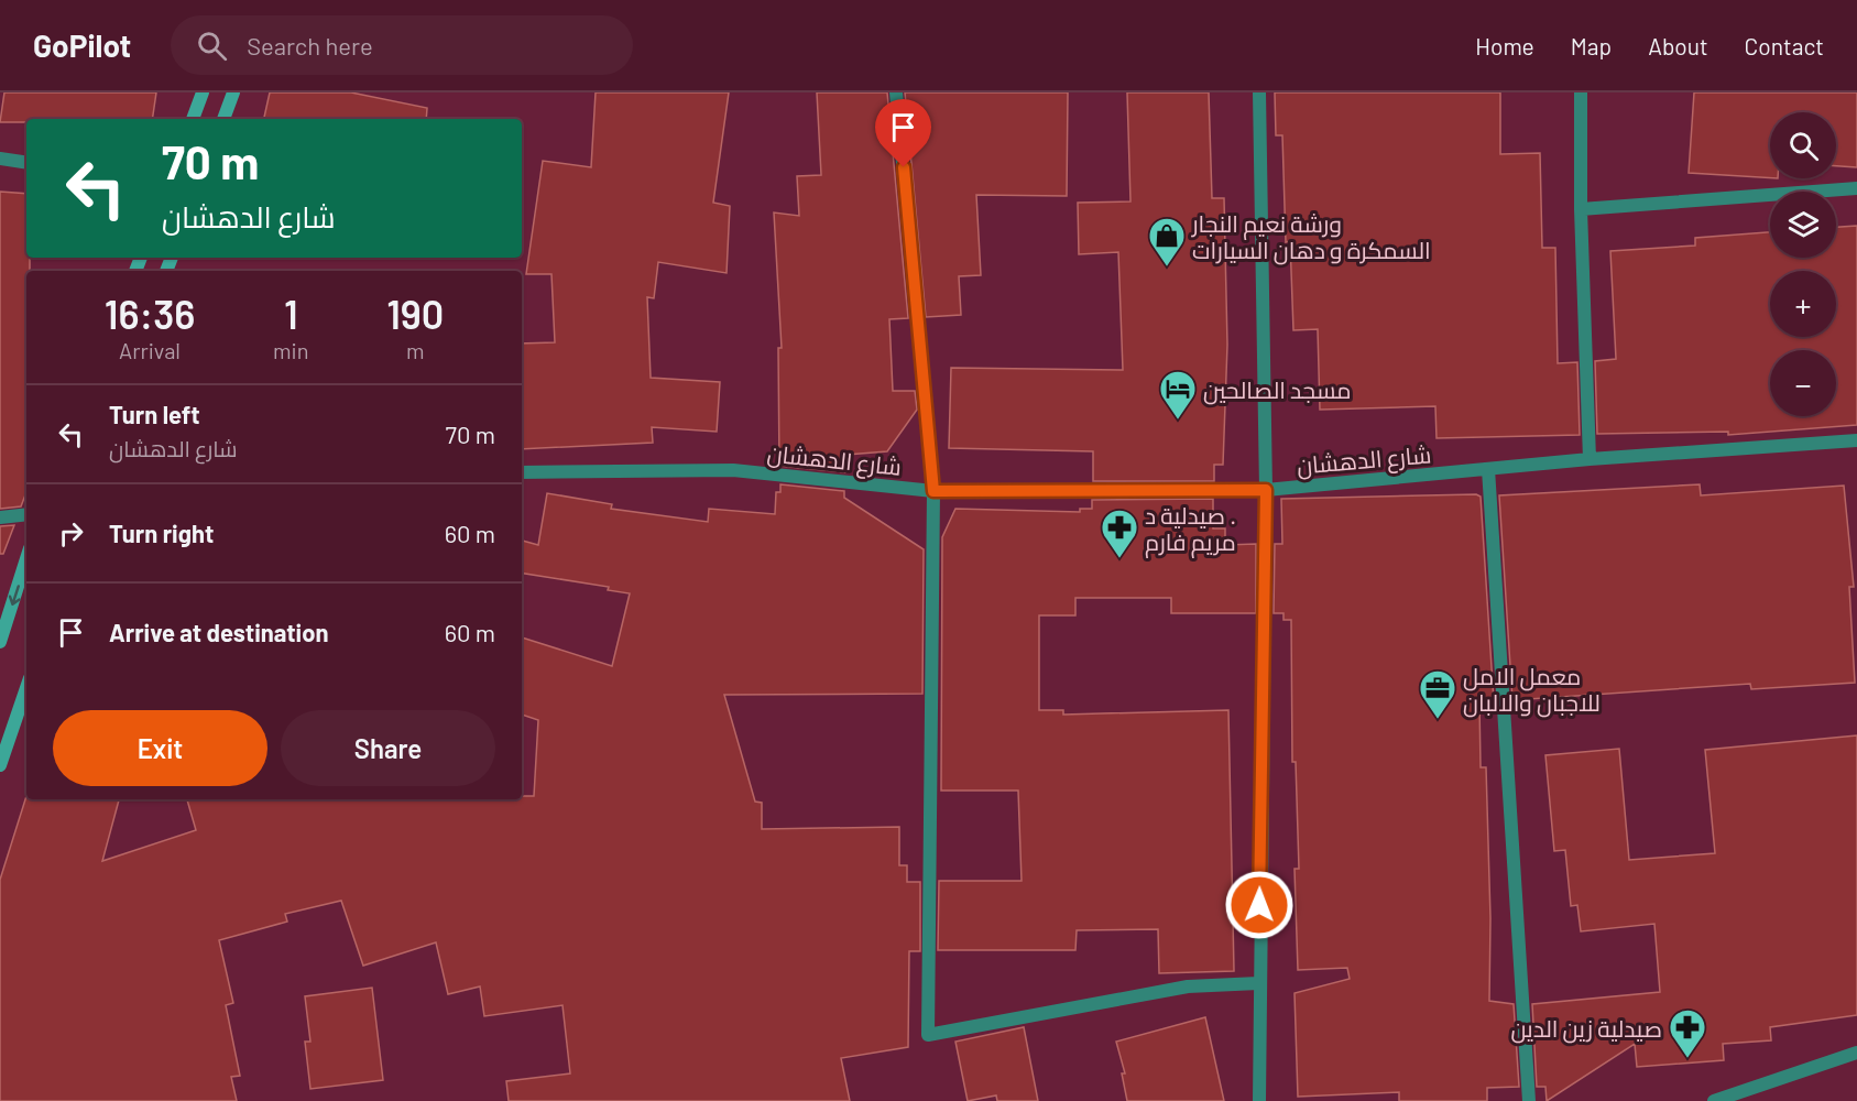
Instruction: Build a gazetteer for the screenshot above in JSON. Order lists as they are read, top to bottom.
{
  "streets": {
    "street": ["شارع الدهشان"]
  },
  "places": {
    "shop": ["ورشة نعيم النجار السمكرة و دهان السيارات"],
    "hotel": ["مسجد الصالحين"],
    "pharmacy": ["صيدلية د . مريم فارم", "صيدلية زين الدين"],
    "office": ["معمل الامل للاجبان والالبان"]
  },
  "page": {
    "header": "GoPilot",
    "search": "Search here",
    "nav": [
      "Home",
      "Map",
      "About",
      "Contact"
    ],
    "map_buttons": ["+", "−"],
    "turn": ["70 m", "شارع الدهشان"],
    "eta": [
      "16:36",
      "Arrival",
      "1",
      "min",
      "190",
      "m"
    ],
    "list": [
      {
        "name": "Turn left",
        "note": "شارع الدهشان",
        "value": "70 m"
      },
      {
        "name": "Turn right",
        "value": "60 m"
      },
      {
        "name": "Arrive at destination",
        "value": "60 m"
      }
    ],
    "buttons": ["Exit", "Share"]
  }
}
